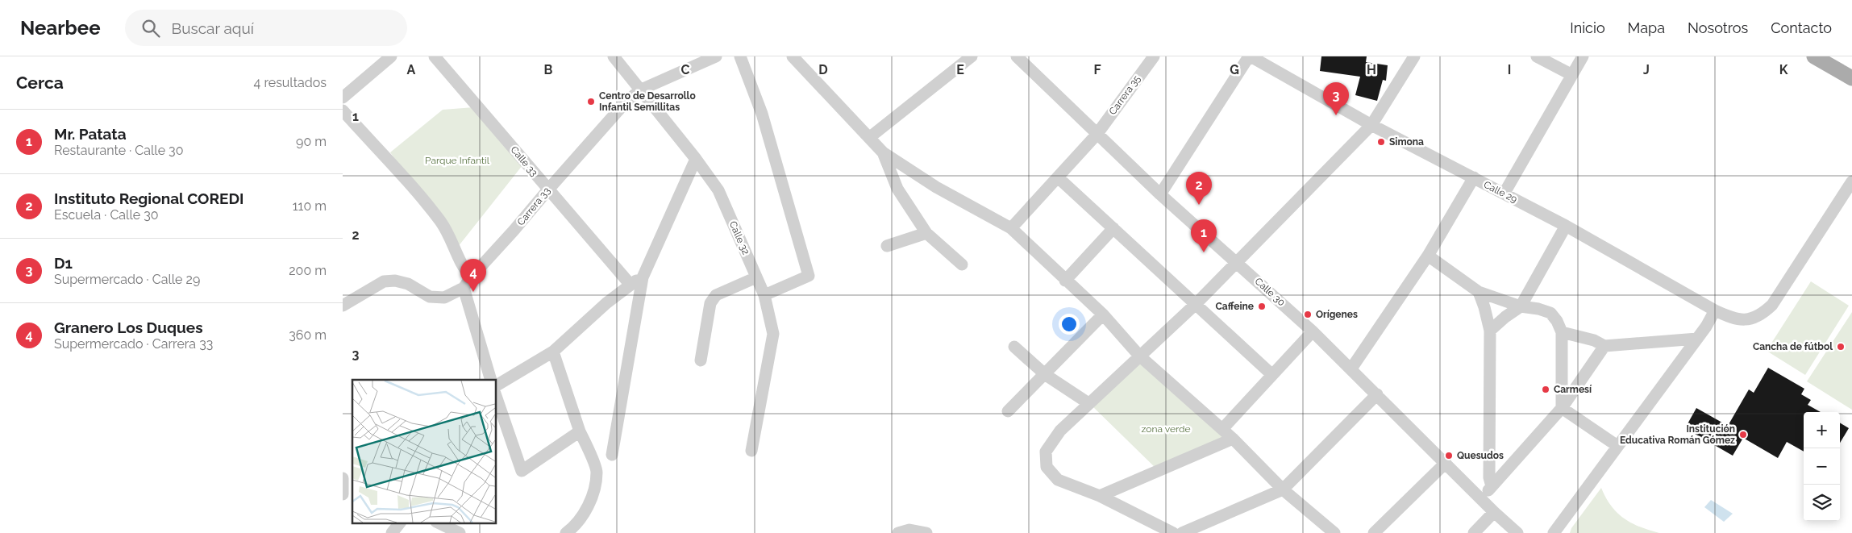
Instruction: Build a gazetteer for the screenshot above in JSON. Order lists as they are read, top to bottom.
{
  "streets": {
    "street": [
      "Carrera 35",
      "Calle 33",
      "Calle 29",
      "Carrera 33",
      "Calle 32",
      "Calle 30"
    ]
  },
  "crossings": [
    ["Carrera 35", "Calle 30"],
    ["Calle 33", "Carrera 33"],
    ["Carrera 33", "Calle 32"]
  ],
  "parks": ["Parque Infantil", "zona verde"],
  "places": [
    "Centro de Desarrollo Infantil Semillitas",
    "Simona",
    "Caffeine",
    "Orígenes",
    "Cancha de fútbol",
    "Carmesí",
    "Institución Educativa Román Gómez",
    "Quesudos"
  ],
  "page": {
    "header": "Nearbee",
    "search": "Buscar aquí",
    "nav": [
      "Inicio",
      "Mapa",
      "Nosotros",
      "Contacto"
    ],
    "heading": ["Cerca", "4 resultados"],
    "pins": [
      "3",
      "2",
      "1",
      "4"
    ],
    "list": [
      {
        "mark": "1",
        "name": "Mr. Patata",
        "note": "Restaurante · Calle 30",
        "value": "90 m"
      },
      {
        "mark": "2",
        "name": "Instituto Regional COREDI",
        "note": "Escuela · Calle 30",
        "value": "110 m"
      },
      {
        "mark": "3",
        "name": "D1",
        "note": "Supermercado · Calle 29",
        "value": "200 m"
      },
      {
        "mark": "4",
        "name": "Granero Los Duques",
        "note": "Supermercado · Carrera 33",
        "value": "360 m"
      }
    ],
    "map_buttons": ["+", "−"]
  },
  "grid": {
    "columns": [
      "A",
      "B",
      "C",
      "D",
      "E",
      "F",
      "G",
      "H",
      "I",
      "J",
      "K"
    ],
    "rows": ["1", "2", "3"]
  }
}
